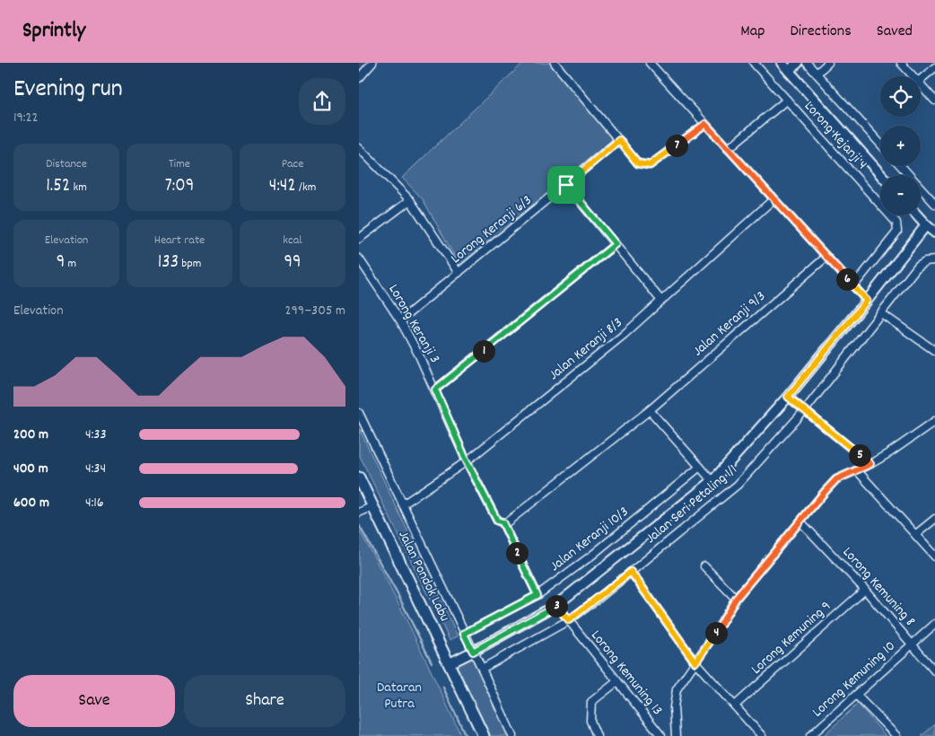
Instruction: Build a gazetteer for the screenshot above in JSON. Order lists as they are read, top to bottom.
{
  "streets": {
    "main road": ["Jalan Pondok Labu"],
    "street": [
      "Lorong Kejanji 4",
      "Lorong Keranji 6/3",
      "Lorong Keranji 3",
      "Jalan Keranji 9/3",
      "Jalan Keranji 8/3",
      "Jalan Seri Petaling 1/1",
      "Jalan Keranji 10/3",
      "Lorong Kemuning 8",
      "Lorong Kemuning 9",
      "Lorong Kemuning 13",
      "Lorong Kemuning 10"
    ]
  },
  "crossings": [
    ["Lorong Keranji 6/3", "Lorong Keranji 3"],
    ["Lorong Keranji 3", "Jalan Keranji 9/3"],
    ["Lorong Keranji 3", "Jalan Keranji 8/3"],
    ["Lorong Keranji 3", "Jalan Keranji 10/3"],
    ["Jalan Seri Petaling 1/1", "Lorong Kemuning 13"],
    ["Lorong Kemuning 8", "Lorong Kemuning 9"],
    ["Lorong Kemuning 8", "Lorong Kemuning 10"]
  ],
  "parks": ["Dataran Putra"],
  "page": {
    "header": "Sprintly",
    "nav": ["Map", "Directions", "Saved"],
    "heading": ["Evening run", "19:22"],
    "map_buttons": ["+", "−"],
    "pins": [
      "7",
      "6",
      "1",
      "5",
      "2",
      "3",
      "4"
    ],
    "stats": [
      ["Distance", "1.52 km"],
      ["Time", "7:09"],
      ["Pace", "4:42 /km"],
      ["Elevation", "9 m"],
      ["Heart rate", "133 bpm"],
      ["kcal", "99"]
    ],
    "chart": ["Elevation", "299–305 m"],
    "list": [
      {
        "name": "200 m",
        "note": "4:33"
      },
      {
        "name": "400 m",
        "note": "4:34"
      },
      {
        "name": "600 m",
        "note": "4:16"
      }
    ],
    "buttons": ["Save", "Share"]
  }
}
